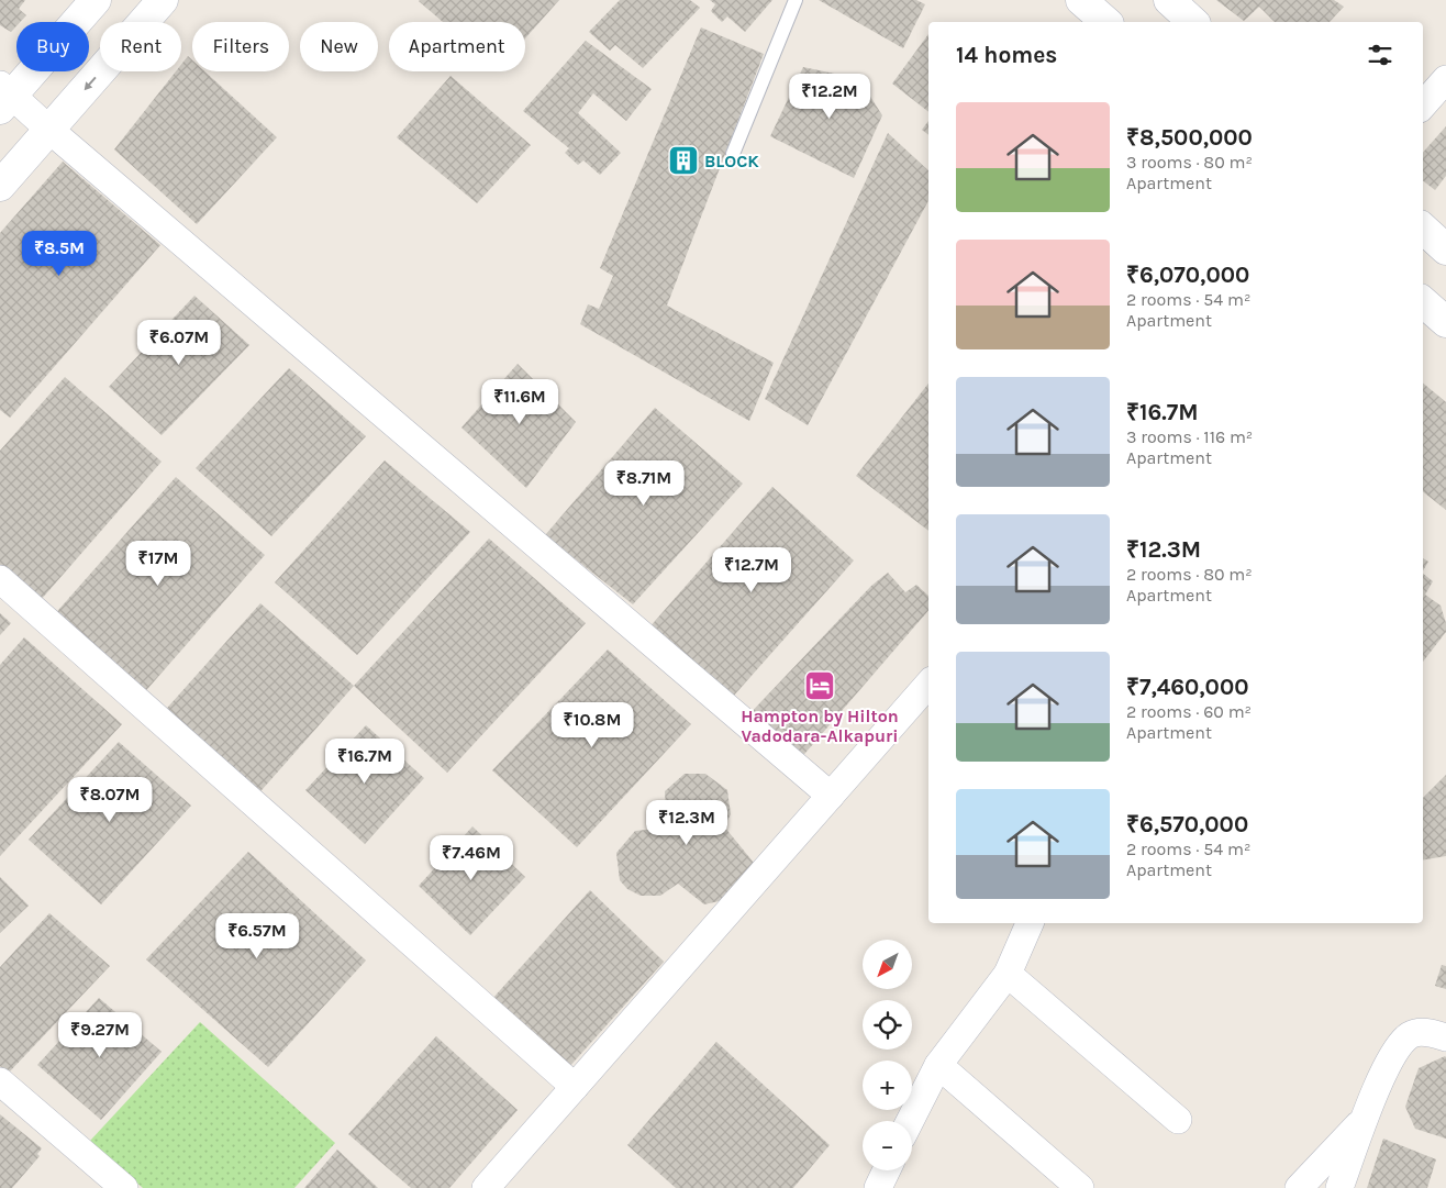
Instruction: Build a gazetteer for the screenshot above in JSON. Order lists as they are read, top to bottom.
{
  "places": {
    "building": ["BLOCK"],
    "hotel": ["Hampton by Hilton Vadodara-Alkapuri"]
  },
  "north": "bottom left",
  "page": {
    "chip": [
      "Buy",
      "Rent",
      "Filters",
      "New",
      "Apartment"
    ],
    "heading": "14 homes",
    "price": [
      "₹12.2M",
      "₹8.5M",
      "₹6.07M",
      "₹11.6M",
      "₹8.71M",
      "₹17M",
      "₹12.7M",
      "₹10.8M",
      "₹16.7M",
      "₹8.07M",
      "₹12.3M",
      "₹7.46M",
      "₹6.57M",
      "₹9.27M"
    ],
    "list": [
      {
        "name": "₹8,500,000",
        "note": "3 rooms · 80 m² · Apartment"
      },
      {
        "name": "₹6,070,000",
        "note": "2 rooms · 54 m² · Apartment"
      },
      {
        "name": "₹16.7M",
        "note": "3 rooms · 116 m² · Apartment"
      },
      {
        "name": "₹12.3M",
        "note": "2 rooms · 80 m² · Apartment"
      },
      {
        "name": "₹7,460,000",
        "note": "2 rooms · 60 m² · Apartment"
      },
      {
        "name": "₹6,570,000",
        "note": "2 rooms · 54 m² · Apartment"
      }
    ],
    "map_buttons": ["+", "−"]
  }
}
